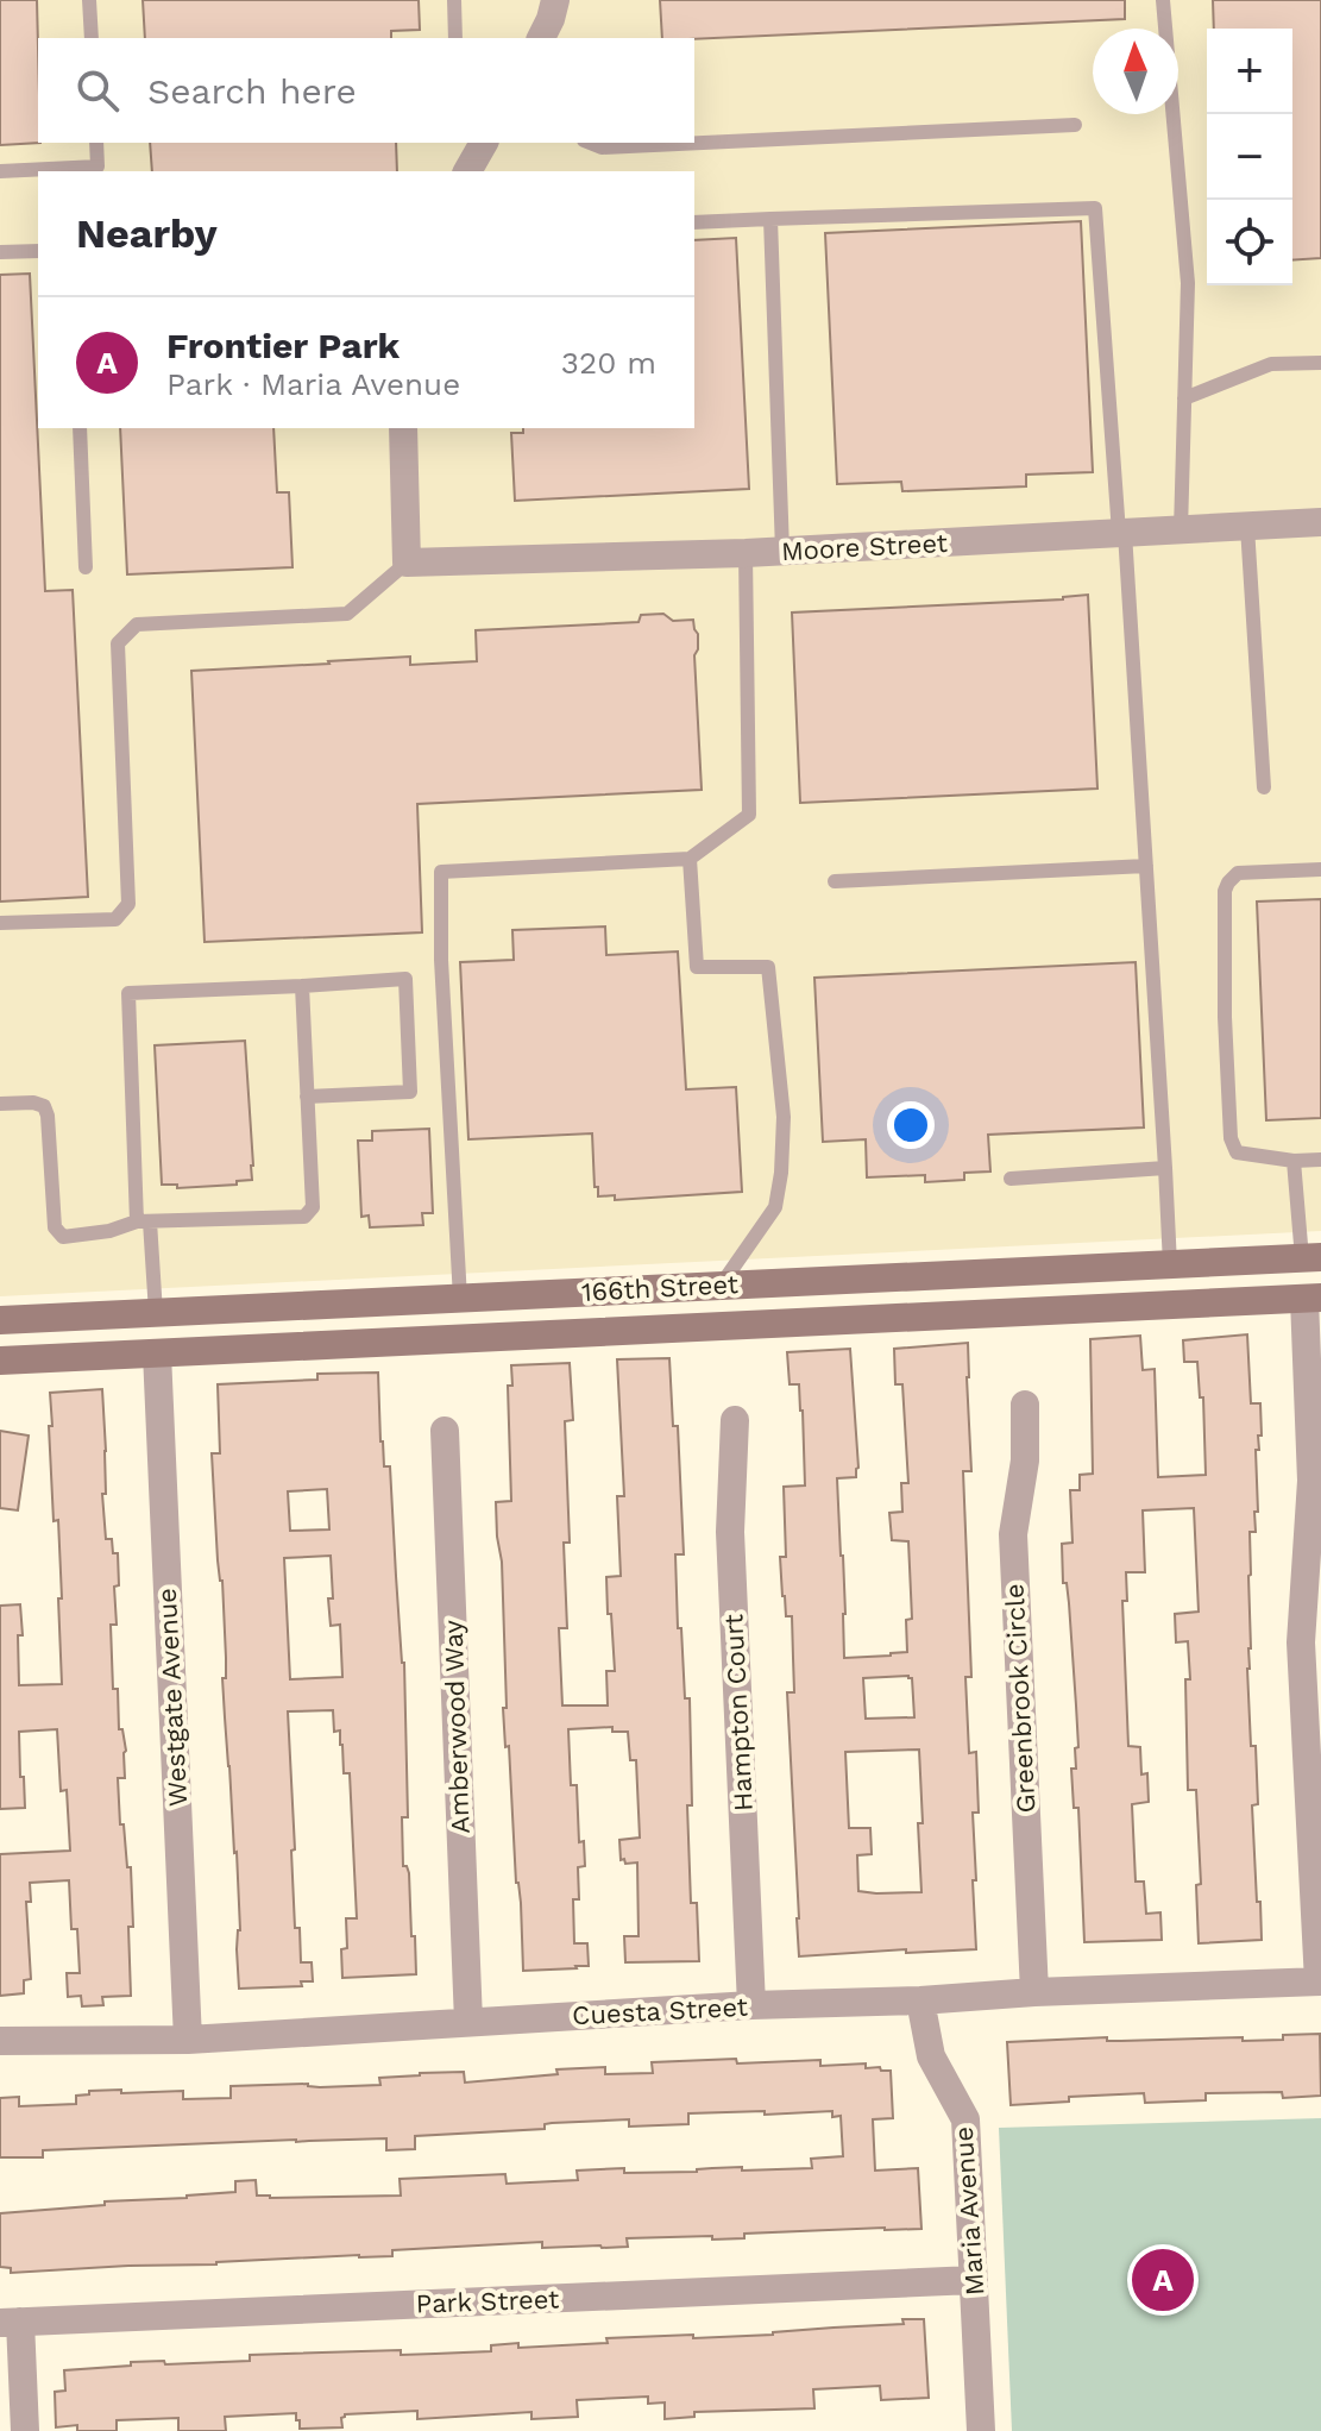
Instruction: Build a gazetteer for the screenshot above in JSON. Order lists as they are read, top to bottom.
{
  "streets": {
    "street": [
      "Moore Street",
      "166th Street",
      "Westgate Avenue",
      "Greenbrook Circle",
      "Hampton Court",
      "Amberwood Way",
      "Cuesta Street",
      "Maria Avenue",
      "Park Street"
    ]
  },
  "crossings": [
    ["166th Street", "Westgate Avenue"],
    ["Westgate Avenue", "Cuesta Street"],
    ["Greenbrook Circle", "Cuesta Street"],
    ["Hampton Court", "Cuesta Street"],
    ["Amberwood Way", "Cuesta Street"],
    ["Cuesta Street", "Maria Avenue"],
    ["Maria Avenue", "Park Street"]
  ],
  "north": "top",
  "page": {
    "map_buttons": ["+", "−"],
    "search": "Search here",
    "heading": "Nearby",
    "list": [
      {
        "mark": "A",
        "name": "Frontier Park",
        "note": "Park · Maria Avenue",
        "value": "320 m"
      }
    ],
    "pins": "A"
  }
}
